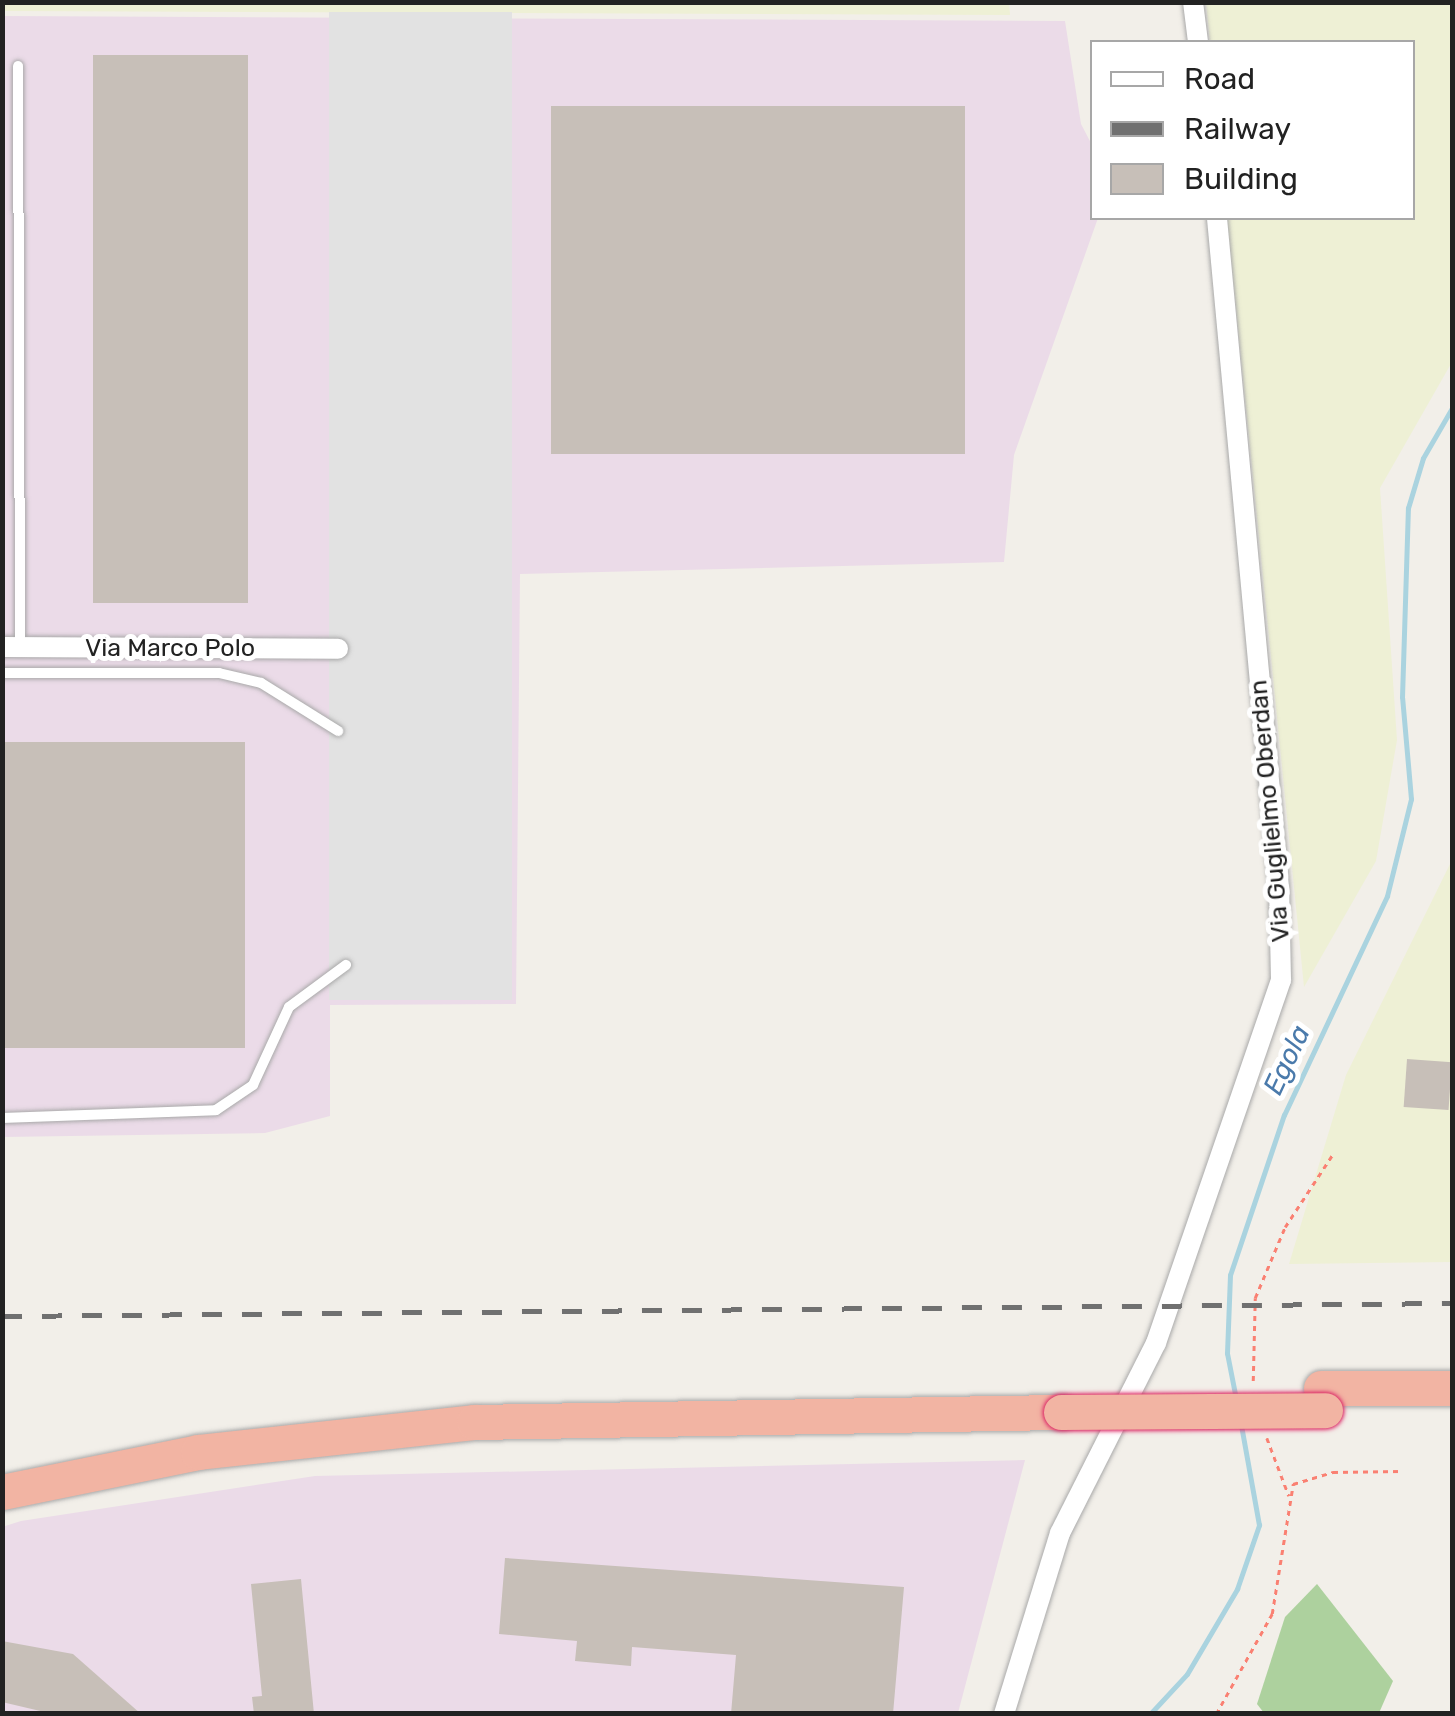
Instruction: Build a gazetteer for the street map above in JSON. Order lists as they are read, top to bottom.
{
  "streets": {
    "street": ["Via Marco Polo", "Via Guglielmo Oberdan"]
  },
  "water": ["Egola"],
  "legend": ["Road", "Railway", "Building"]
}
